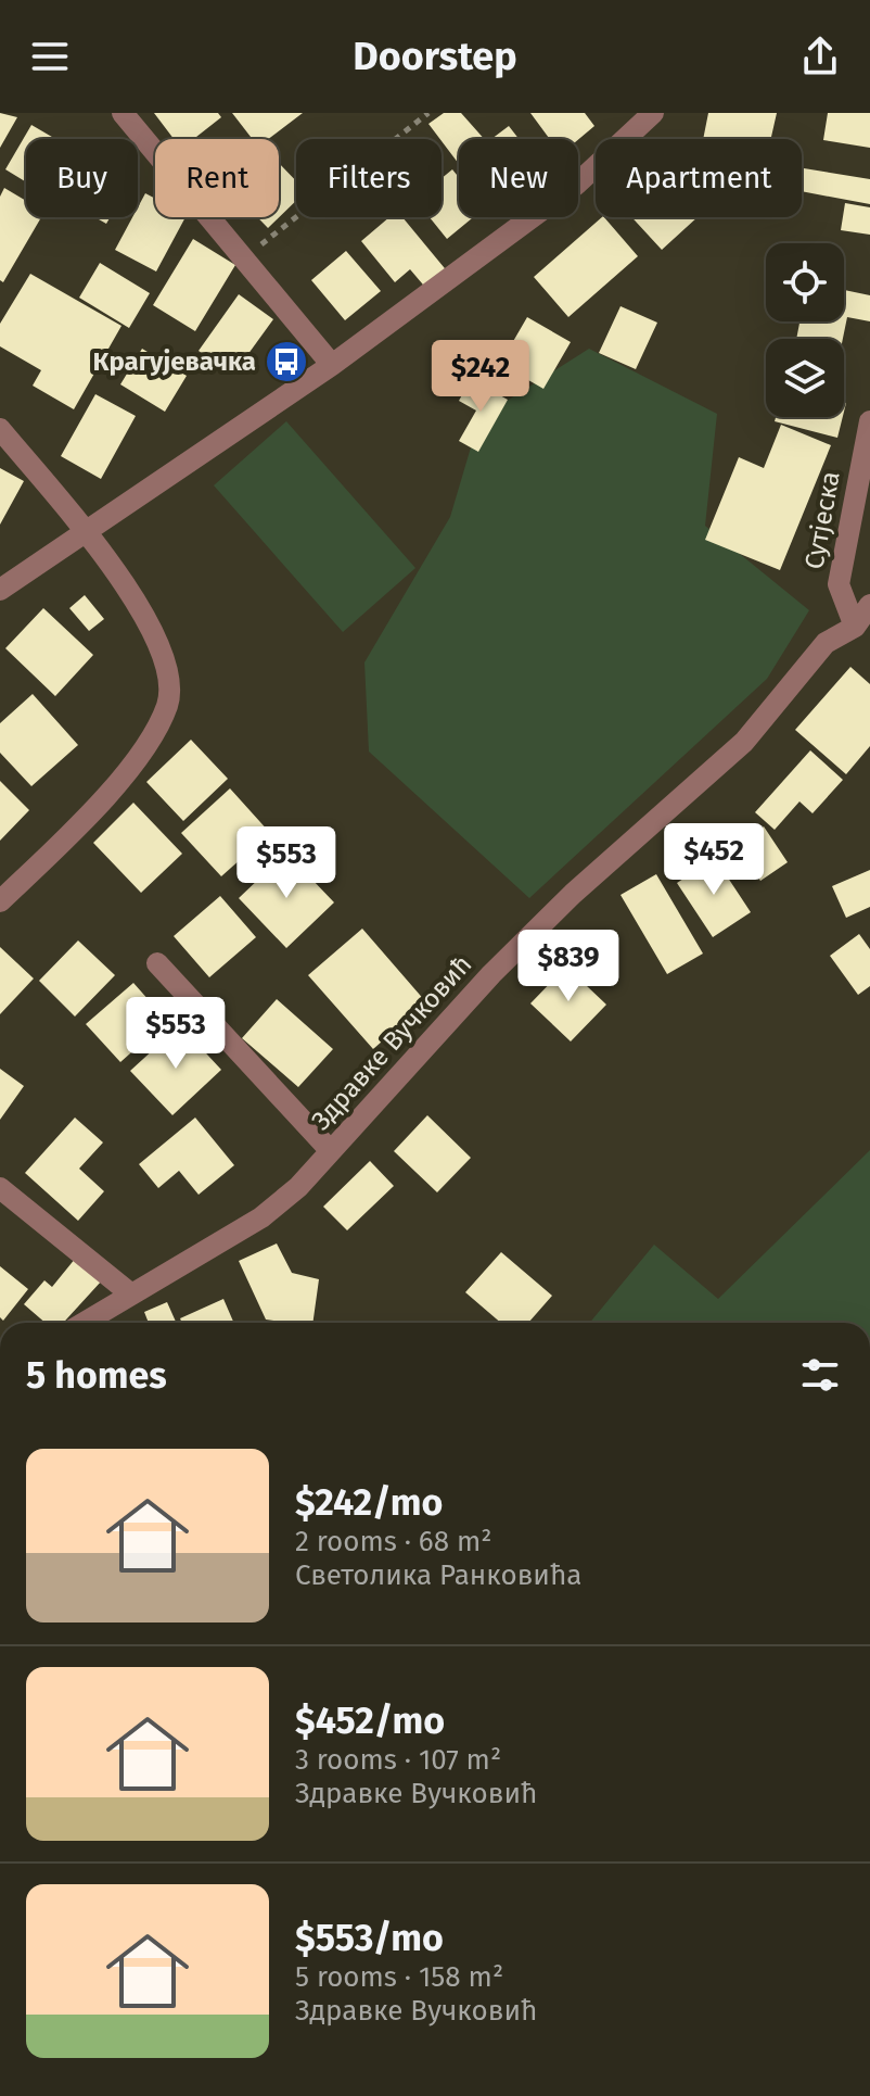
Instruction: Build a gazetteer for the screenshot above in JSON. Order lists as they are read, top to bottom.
{
  "streets": {
    "street": ["Сутјеска", "Здравке Вучковић"]
  },
  "crossings": [
    ["Сутјеска", "Здравке Вучковић"]
  ],
  "places": {
    "bus stop": ["Крагујевачка"]
  },
  "page": {
    "header": "Doorstep",
    "chip": [
      "Buy",
      "Rent",
      "Filters",
      "New",
      "Apartment"
    ],
    "price": [
      "$242",
      "$452",
      "$553",
      "$839",
      "$553"
    ],
    "heading": "5 homes",
    "list": [
      {
        "name": "$242/mo",
        "note": "2 rooms · 68 m² · Светолика Ранковића"
      },
      {
        "name": "$452/mo",
        "note": "3 rooms · 107 m² · Здравке Вучковић"
      },
      {
        "name": "$553/mo",
        "note": "5 rooms · 158 m² · Здравке Вучковић"
      }
    ]
  }
}
